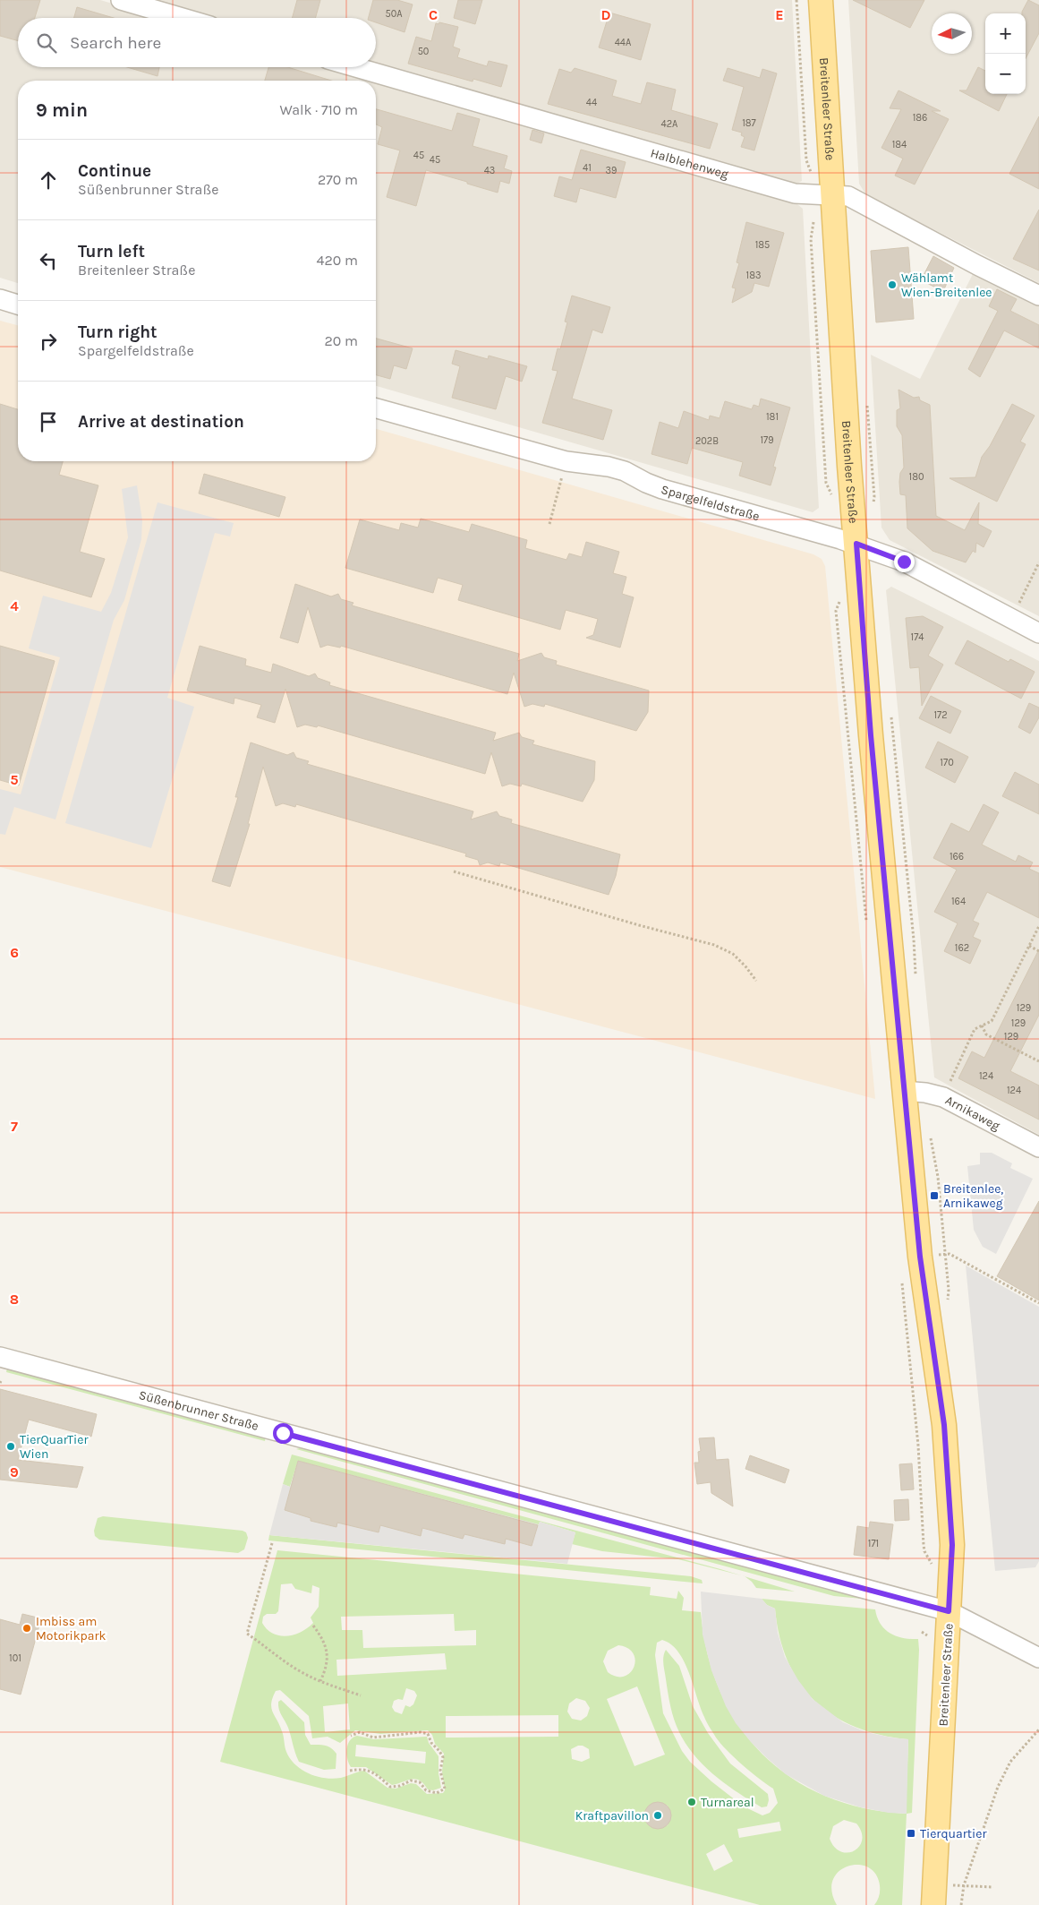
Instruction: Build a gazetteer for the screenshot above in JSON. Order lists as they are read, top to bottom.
{
  "streets": {
    "main road": ["Breitenleer Straße"],
    "street": [
      "Halblehenweg",
      "Spargelfeldstraße",
      "Arnikaweg",
      "Süßenbrunner Straße"
    ]
  },
  "crossings": [
    ["Breitenleer Straße", "Halblehenweg"],
    ["Breitenleer Straße", "Spargelfeldstraße"],
    ["Breitenleer Straße", "Arnikaweg"],
    ["Breitenleer Straße", "Süßenbrunner Straße"]
  ],
  "places": {
    "other": [
      "Wählamt Wien-Breitenlee",
      "TierQuarTier Wien",
      "Imbiss am Motorikpark",
      "Turnareal",
      "Kraftpavillon"
    ],
    "transit": ["Breitenlee, Arnikaweg", "Tierquartier"]
  },
  "house_numbers": [
    "50A",
    "44A",
    "50",
    "44",
    "186",
    "187",
    "42A",
    "184",
    "45",
    "45",
    "41",
    "43",
    "39",
    "185",
    "183",
    "181",
    "179",
    "202B",
    "180",
    "174",
    "172",
    "170",
    "166",
    "164",
    "162",
    "129",
    "129",
    "129",
    "124",
    "124",
    "171",
    "101"
  ],
  "north": "left",
  "page": {
    "map_buttons": ["+", "−"],
    "search": "Search here",
    "heading": ["9 min", "Walk · 710 m"],
    "list": [
      ["Continue", "Süßenbrunner Straße", "270 m"],
      ["Turn left", "Breitenleer Straße", "420 m"],
      ["Turn right", "Spargelfeldstraße", "20 m"],
      "Arrive at destination"
    ]
  },
  "grid": {
    "columns": ["C", "D", "E"],
    "rows": [
      "4",
      "5",
      "6",
      "7",
      "8",
      "9"
    ]
  }
}
